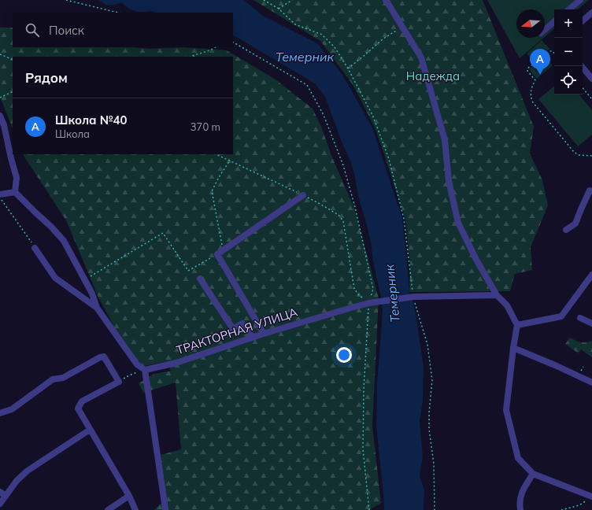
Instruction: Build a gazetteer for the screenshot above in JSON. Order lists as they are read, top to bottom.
{
  "streets": {
    "street": ["ТРАКТОРНАЯ УЛИЦА"]
  },
  "water": ["Темерник"],
  "parks": ["Надежда"],
  "north": "left",
  "page": {
    "map_buttons": ["+", "−"],
    "search": "Поиск",
    "pins": "A",
    "heading": "Рядом",
    "list": [
      {
        "mark": "A",
        "name": "Школа №40",
        "note": "Школа",
        "value": "370 m"
      }
    ]
  }
}
